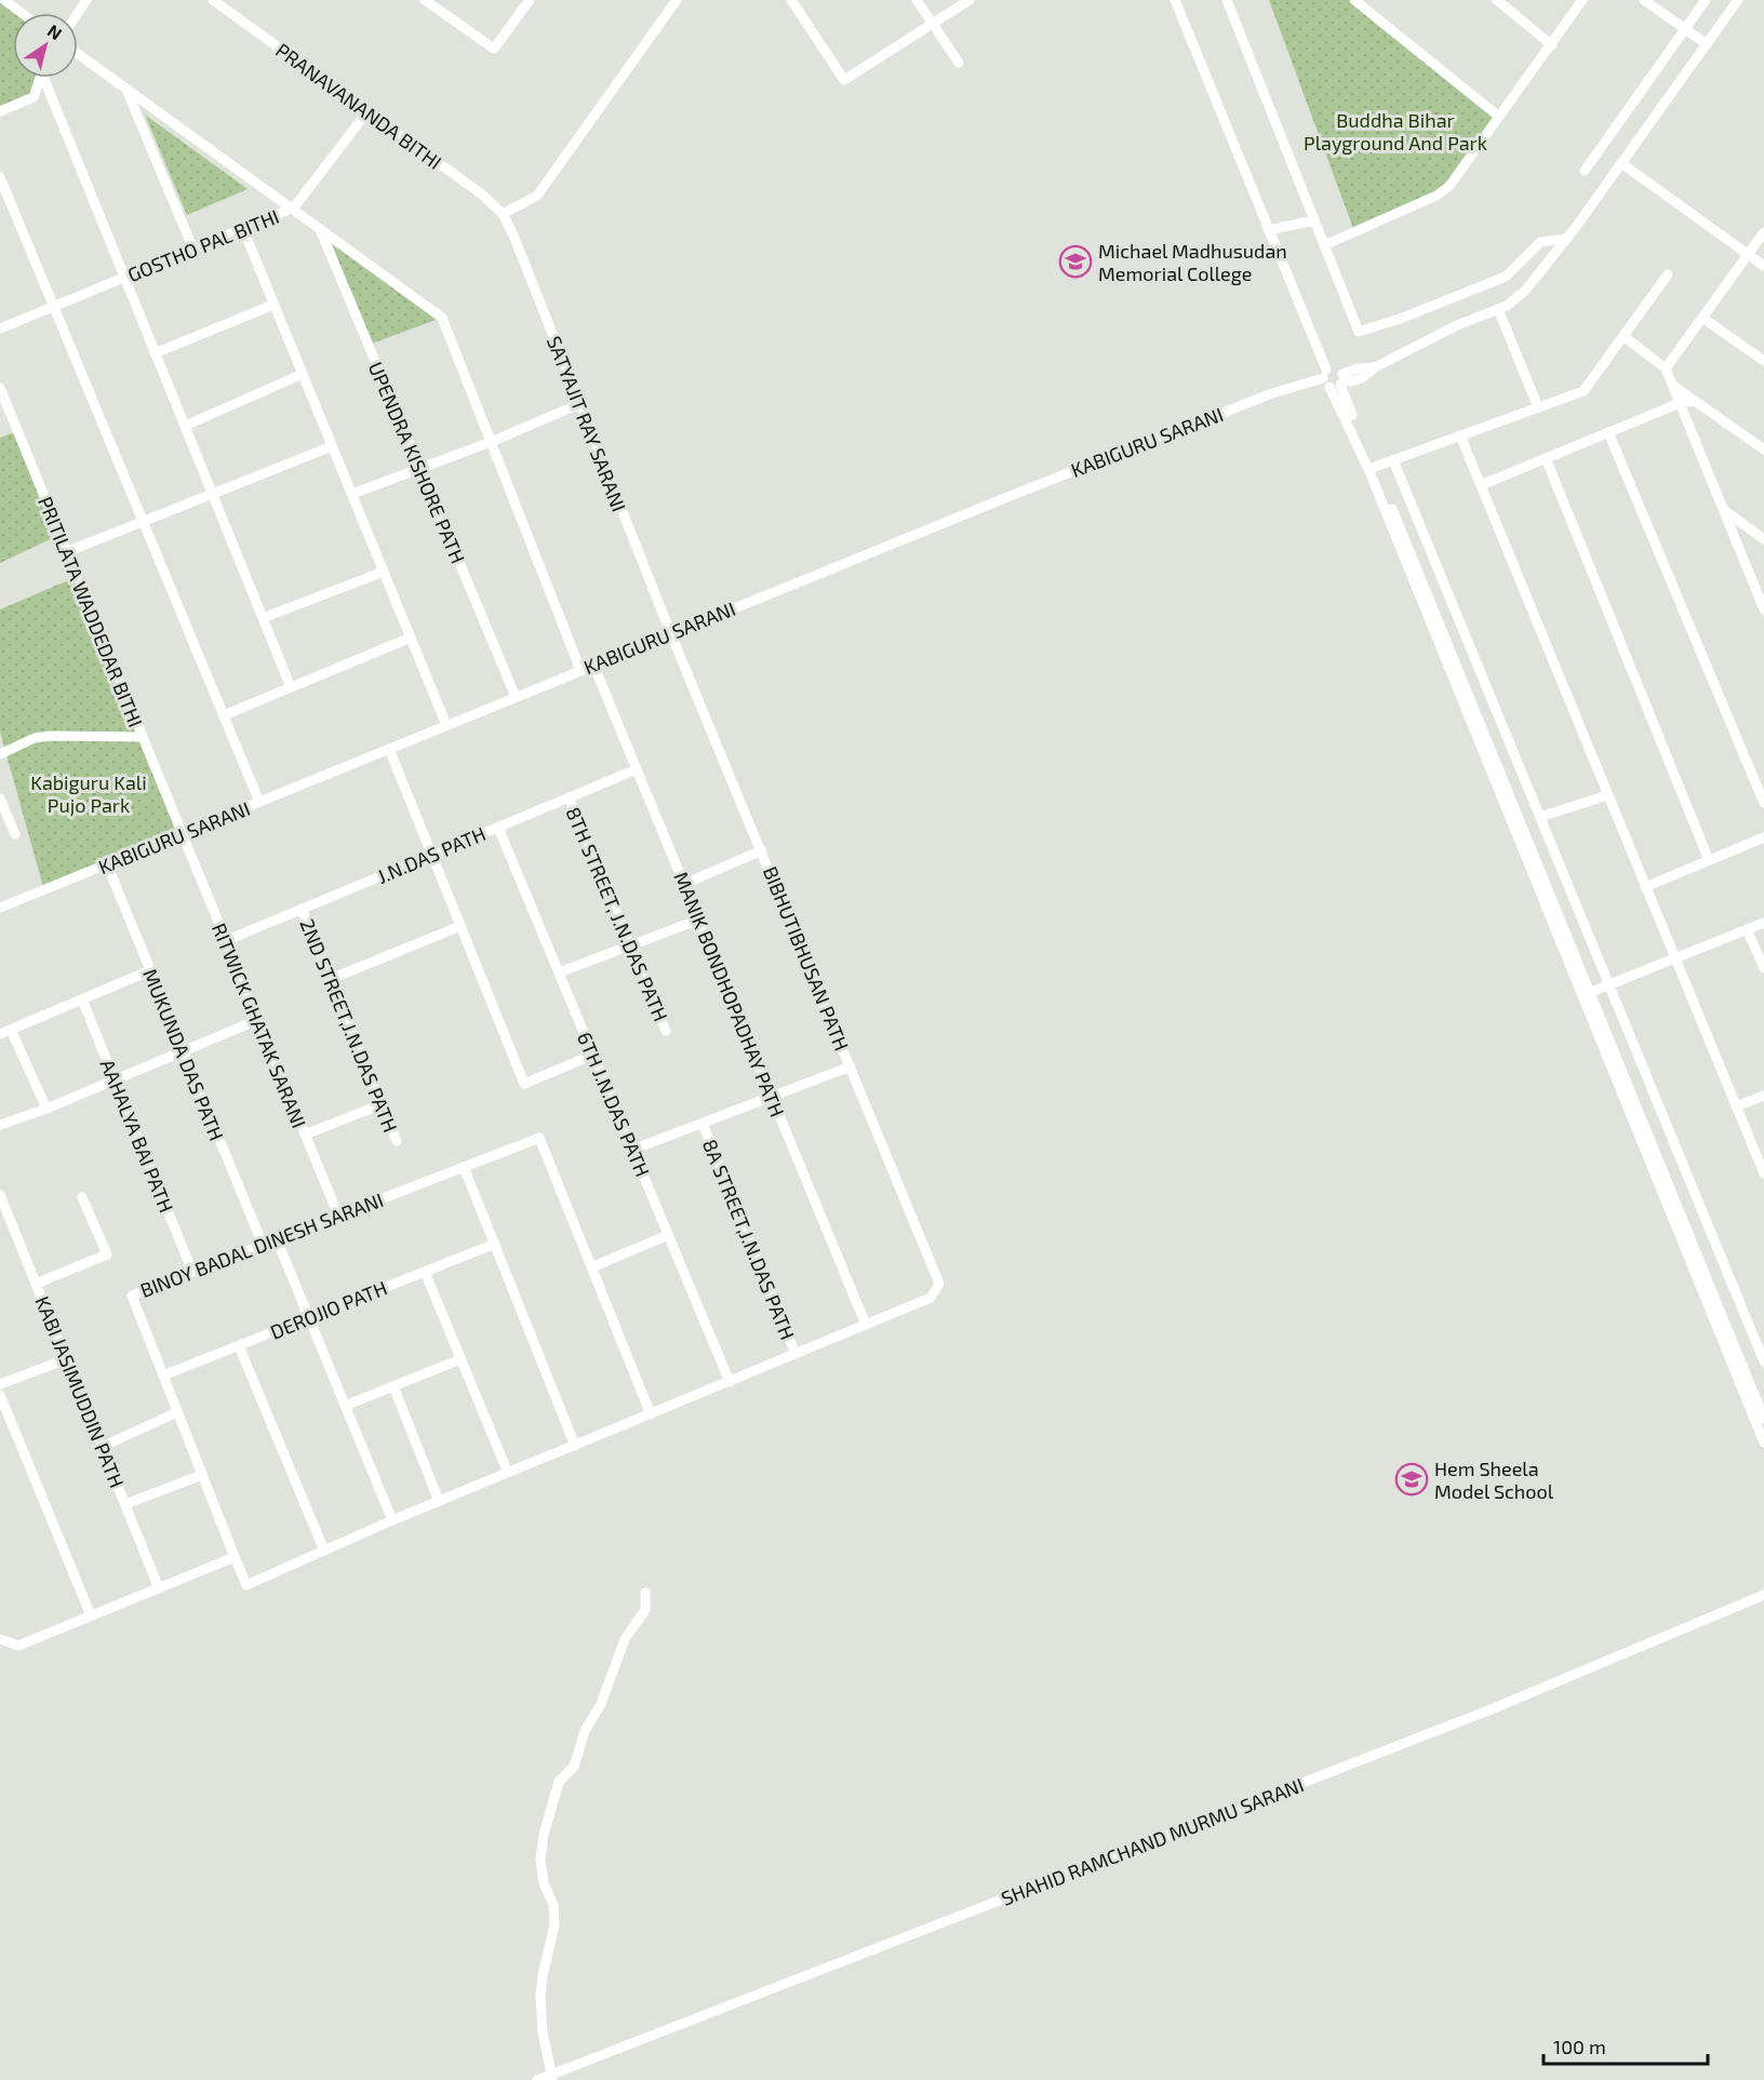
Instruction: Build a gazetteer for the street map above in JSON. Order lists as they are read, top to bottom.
{
  "streets": {
    "street": [
      "PRANAVANANDA BITHI",
      "GOSTHO PAL BITHI",
      "SATYAJIT RAY SARANI",
      "KABIGURU SARANI",
      "UPENDRA KISHORE PATH",
      "PRITILATA WADDEDAR BITHI",
      "J.N.DAS PATH",
      "8TH STREET, J.N.DAS PATH",
      "BIBHUTIBHUSAN PATH",
      "MANIK BONDHOPADHAY PATH",
      "RITWICK GHATAK SARANI",
      "2ND STREET,J.N.DAS PATH",
      "MUKUNDA DAS PATH",
      "6TH J.N.DAS PATH",
      "AAHALYA BAI PATH",
      "8A STREET,J.N.DAS PATH",
      "BINOY BADAL DINESH SARANI",
      "DEROJIO PATH",
      "KABI JASIMUDDIN PATH",
      "SHAHID RAMCHAND MURMU SARANI"
    ]
  },
  "crossings": [
    ["PRANAVANANDA BITHI", "GOSTHO PAL BITHI"],
    ["PRANAVANANDA BITHI", "SATYAJIT RAY SARANI"],
    ["SATYAJIT RAY SARANI", "KABIGURU SARANI"],
    ["SATYAJIT RAY SARANI", "BIBHUTIBHUSAN PATH"],
    ["KABIGURU SARANI", "UPENDRA KISHORE PATH"],
    ["KABIGURU SARANI", "PRITILATA WADDEDAR BITHI"],
    ["KABIGURU SARANI", "BIBHUTIBHUSAN PATH"],
    ["KABIGURU SARANI", "MANIK BONDHOPADHAY PATH"],
    ["KABIGURU SARANI", "RITWICK GHATAK SARANI"],
    ["KABIGURU SARANI", "MUKUNDA DAS PATH"],
    ["PRITILATA WADDEDAR BITHI", "RITWICK GHATAK SARANI"],
    ["J.N.DAS PATH", "8TH STREET, J.N.DAS PATH"],
    ["J.N.DAS PATH", "MANIK BONDHOPADHAY PATH"],
    ["J.N.DAS PATH", "RITWICK GHATAK SARANI"],
    ["J.N.DAS PATH", "2ND STREET,J.N.DAS PATH"],
    ["J.N.DAS PATH", "6TH J.N.DAS PATH"],
    ["BIBHUTIBHUSAN PATH", "MANIK BONDHOPADHAY PATH"],
    ["RITWICK GHATAK SARANI", "BINOY BADAL DINESH SARANI"],
    ["MUKUNDA DAS PATH", "BINOY BADAL DINESH SARANI"],
    ["AAHALYA BAI PATH", "BINOY BADAL DINESH SARANI"],
    ["BINOY BADAL DINESH SARANI", "DEROJIO PATH"]
  ],
  "parks": ["Buddha Bihar Playground And Park", "Kabiguru Kali Pujo Park"],
  "places": {
    "school or university": ["Michael Madhusudan Memorial College", "Hem Sheela Model School"]
  },
  "scale_bar": "100 m",
  "north": "top right"
}
